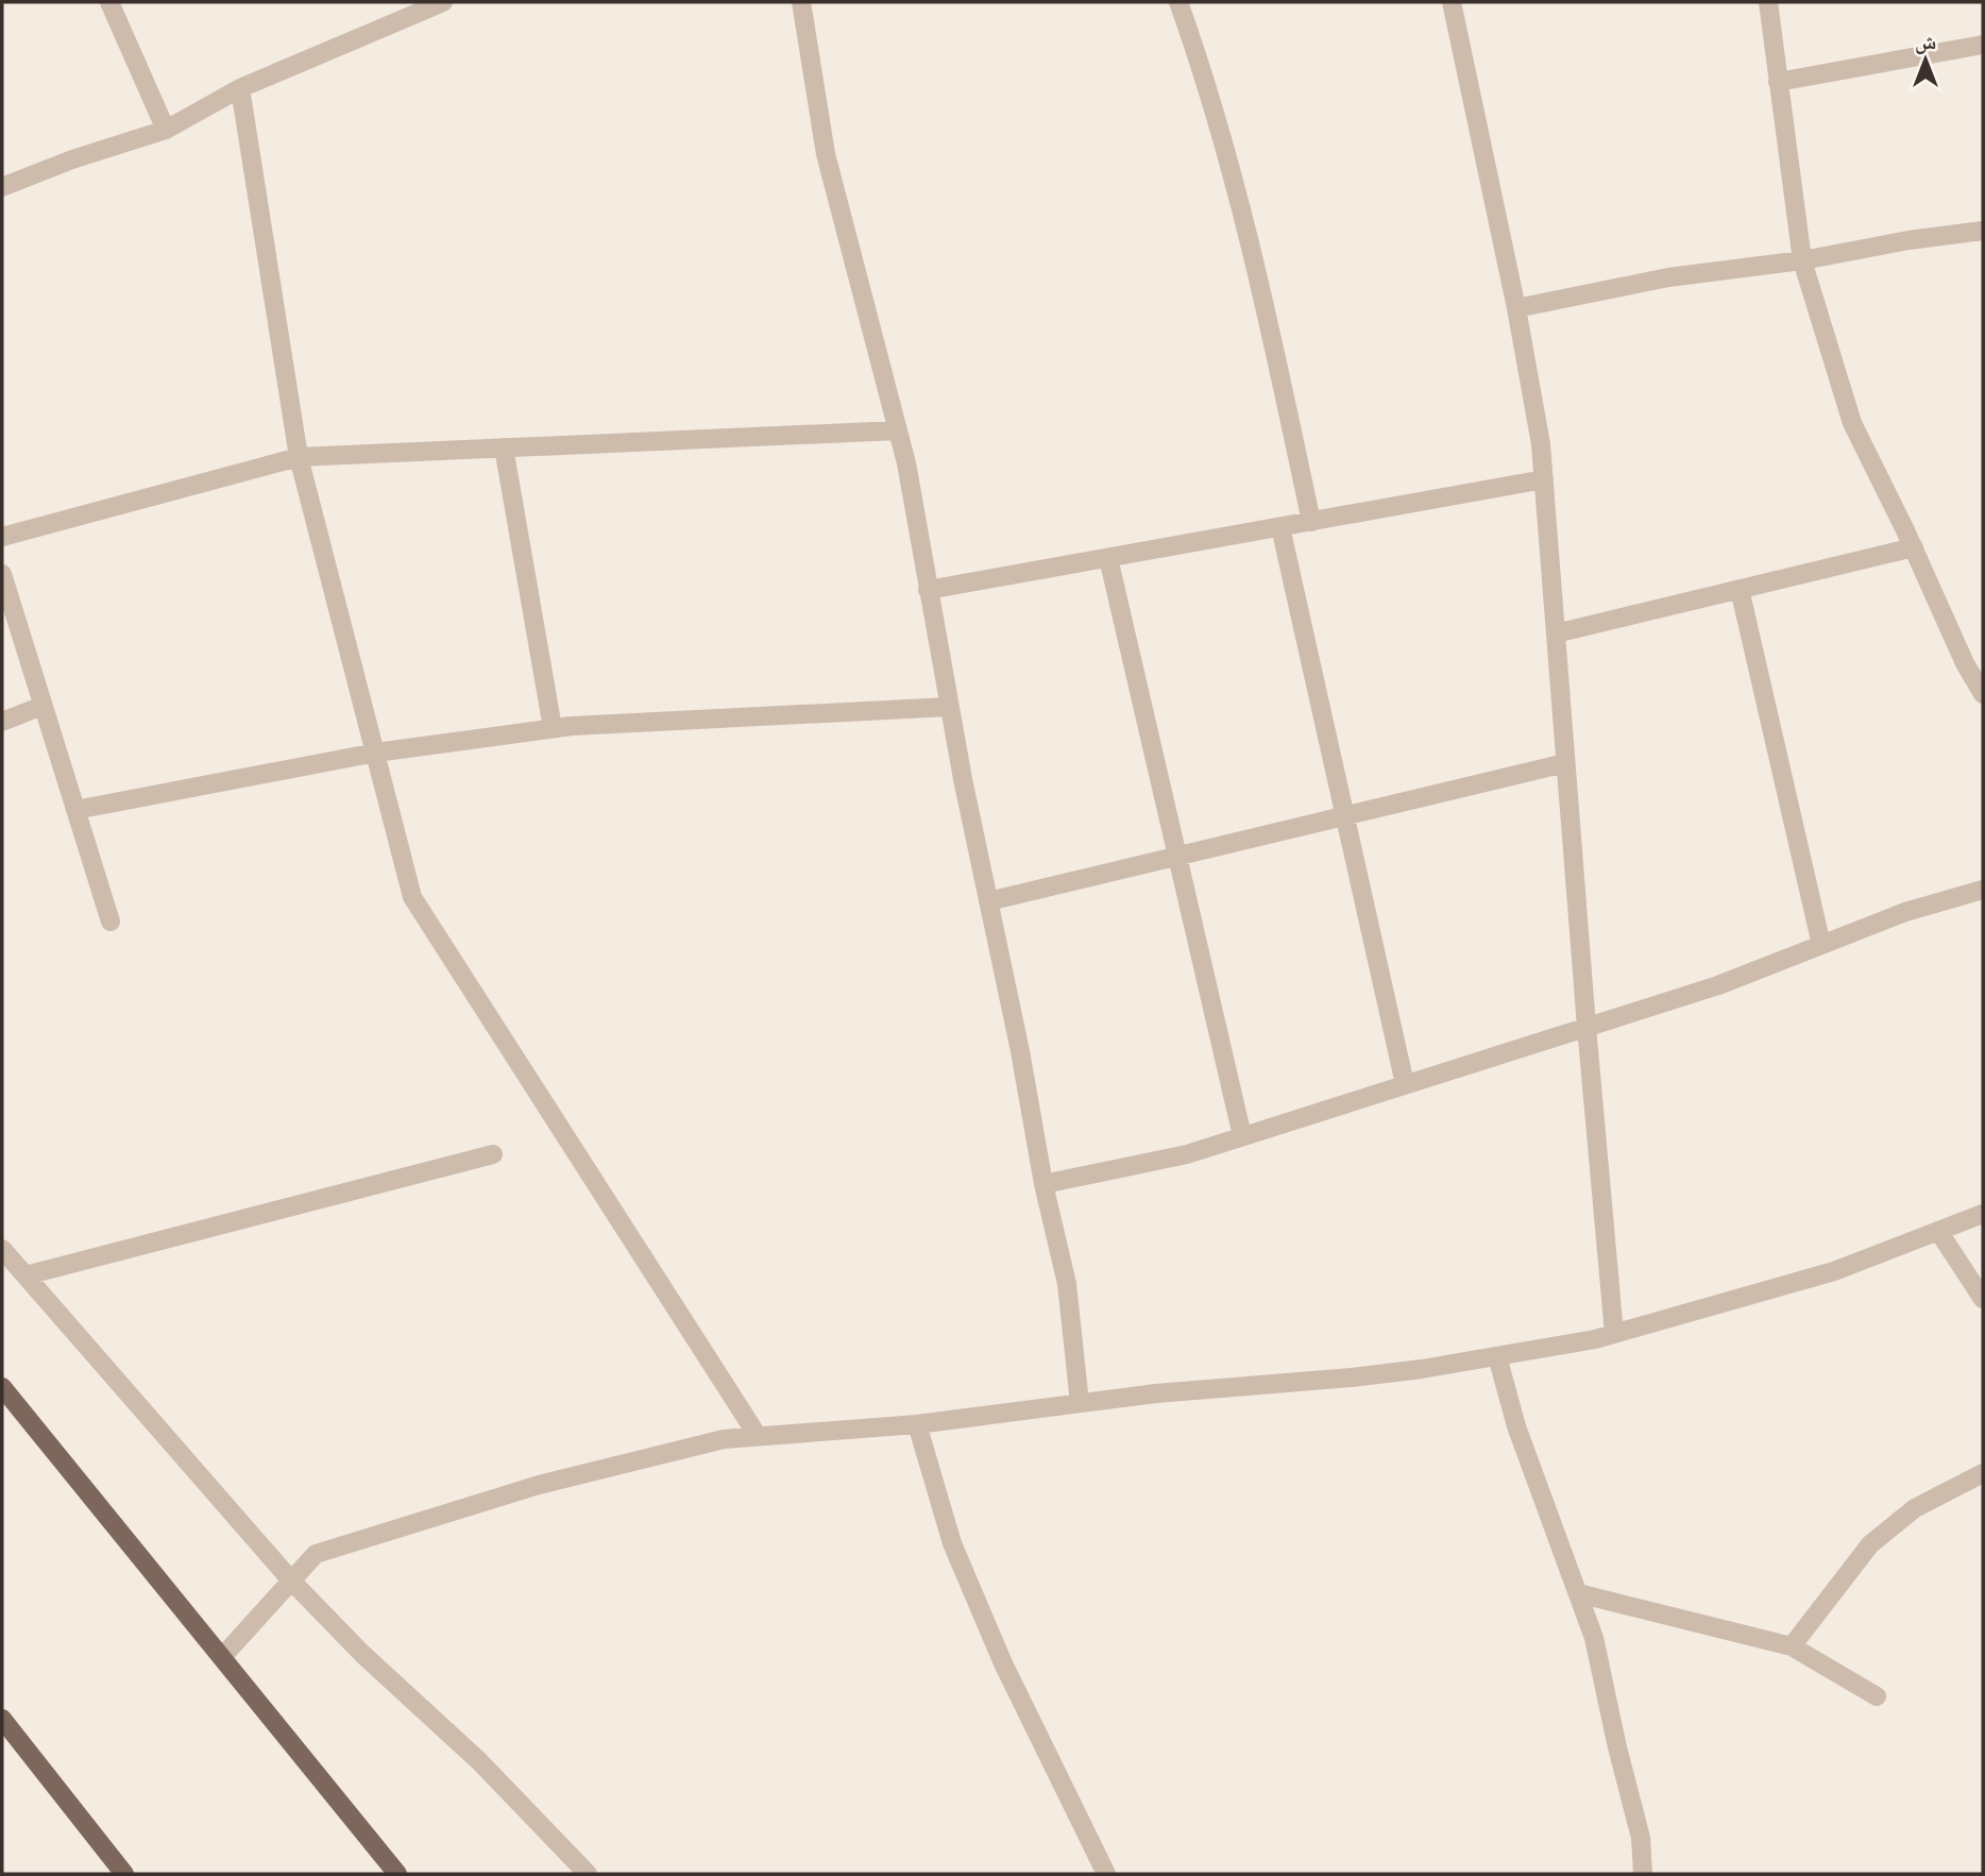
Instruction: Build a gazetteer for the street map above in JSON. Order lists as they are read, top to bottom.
{
  "north": "top"
}
